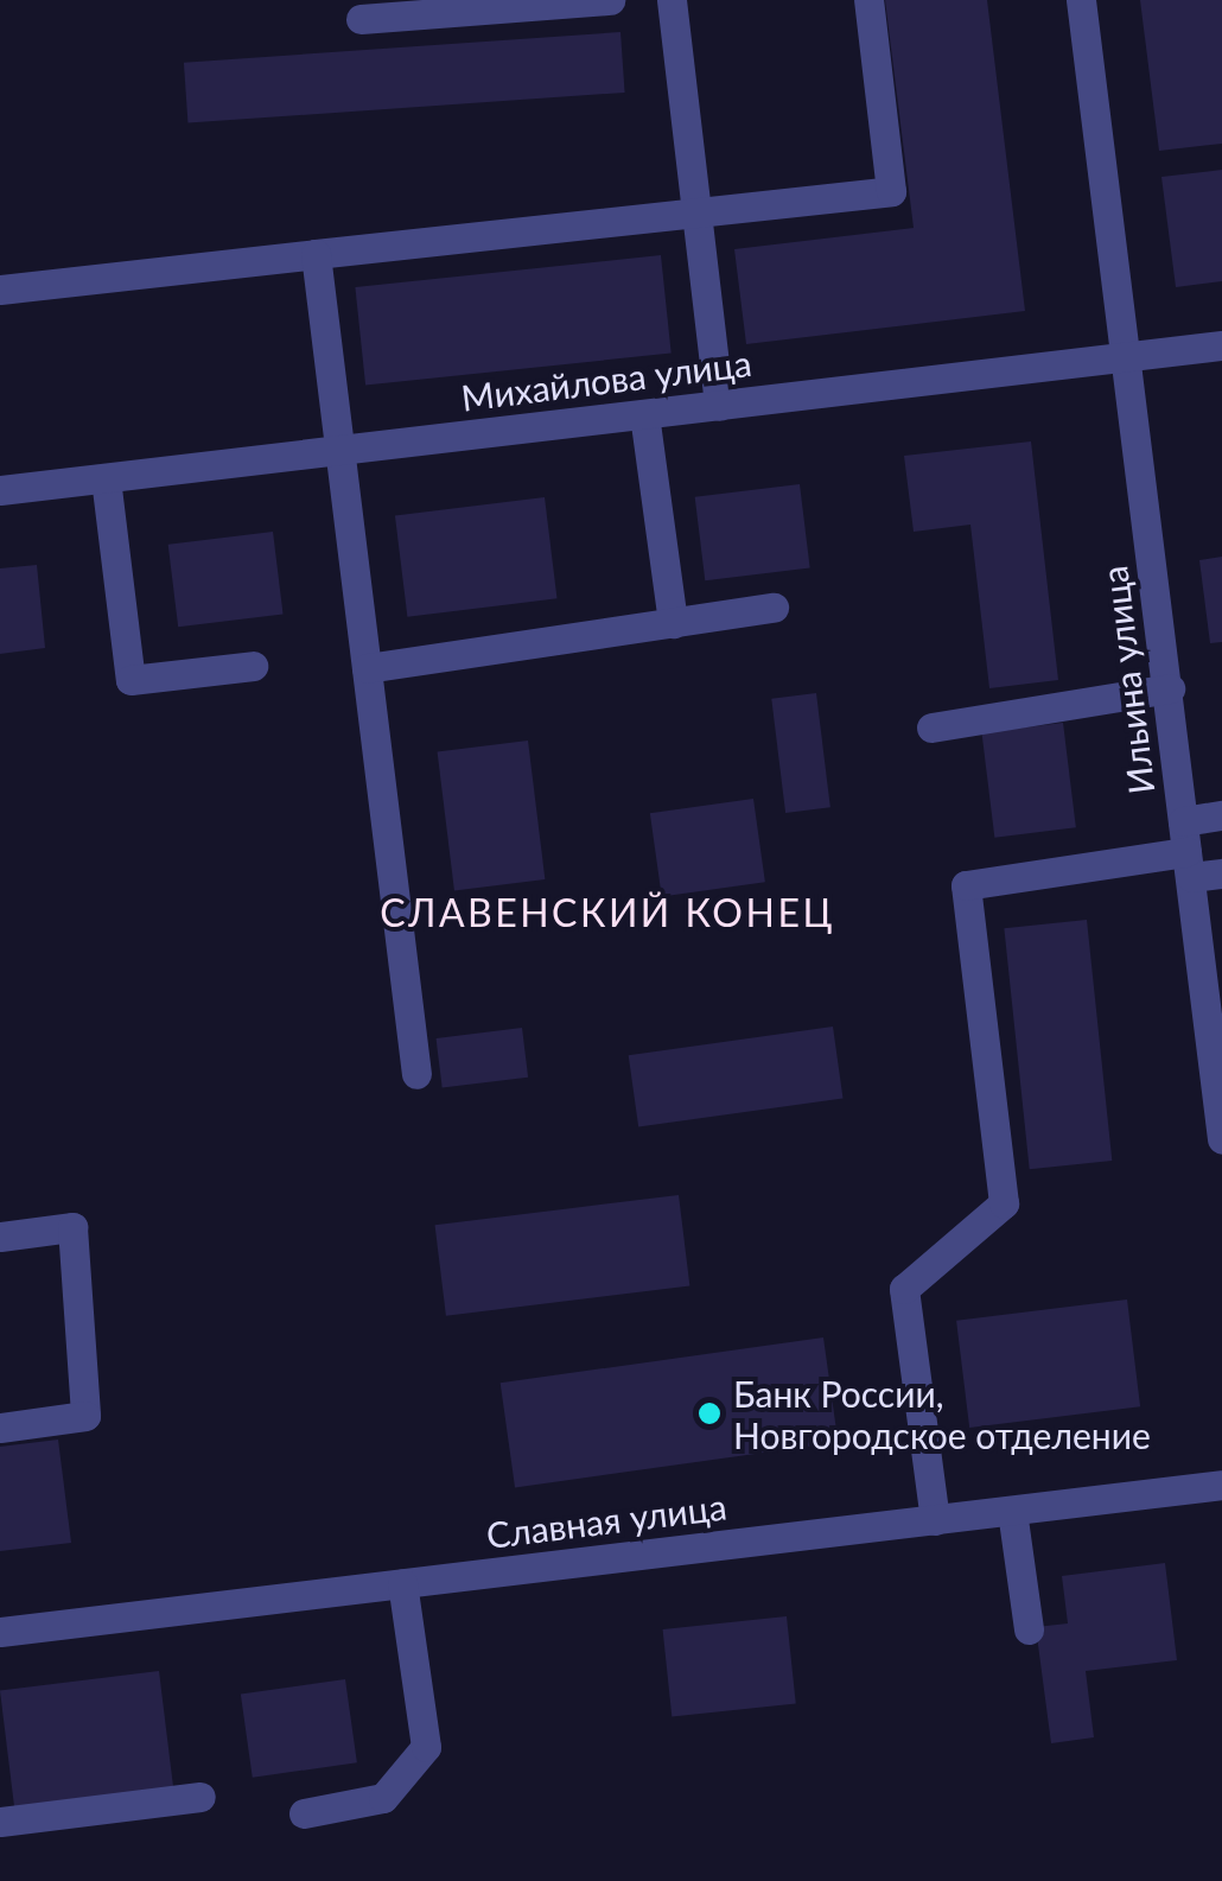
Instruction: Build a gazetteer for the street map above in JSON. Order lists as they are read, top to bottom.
{
  "streets": {
    "street": ["Михайлова улица", "Ильина улица", "Славная улица"]
  },
  "crossings": [
    ["Михайлова улица", "Ильина улица"]
  ],
  "districts": ["СЛАВЕНСКИЙ КОНЕЦ"],
  "places": ["Банк России, Новгородское отделение"]
}
